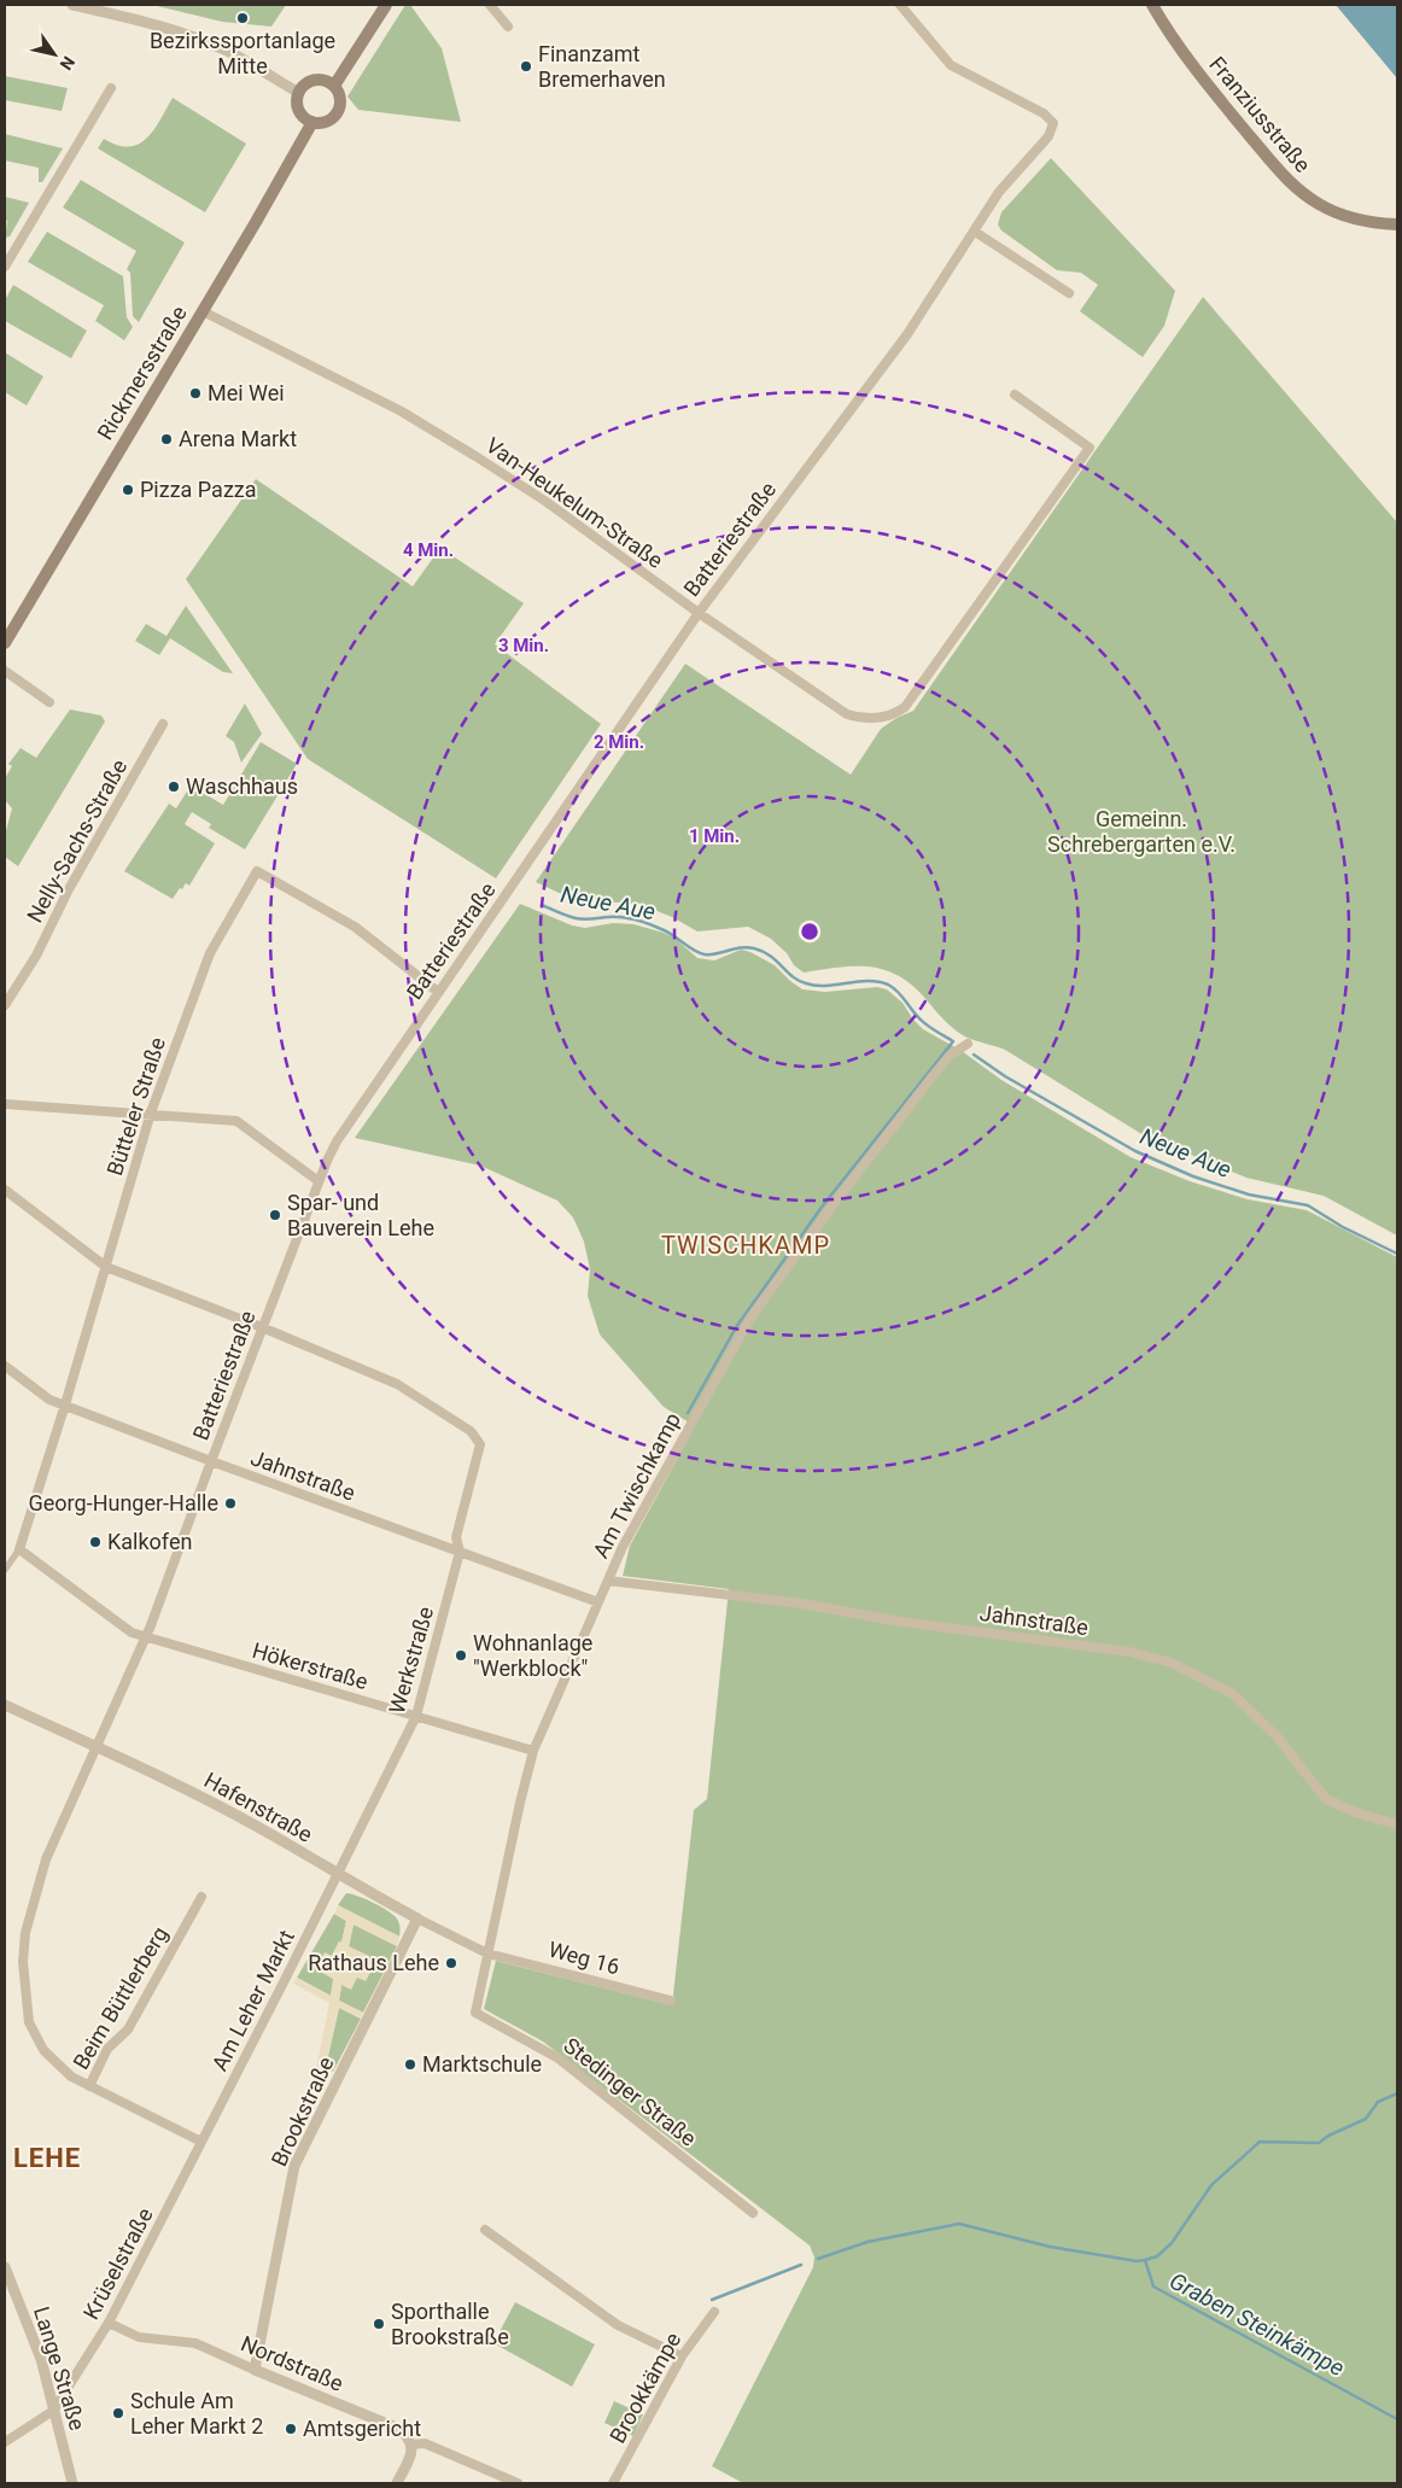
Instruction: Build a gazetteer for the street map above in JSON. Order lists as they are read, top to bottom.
{
  "streets": {
    "main road": ["Franziusstraße", "Rickmersstraße"],
    "street": [
      "Van-Heukelum-Straße",
      "Batteriestraße",
      "Nelly-Sachs-Straße",
      "Bütteler Straße",
      "Jahnstraße",
      "Am Twischkamp",
      "Werkstraße",
      "Hökerstraße",
      "Hafenstraße",
      "Weg 16",
      "Beim Büttlerberg",
      "Am Leher Markt",
      "Stedinger Straße",
      "Brookstraße",
      "Krüselstraße",
      "Nordstraße",
      "Lange Straße",
      "Brookkämpe"
    ]
  },
  "crossings": [
    ["Rickmersstraße", "Van-Heukelum-Straße"],
    ["Van-Heukelum-Straße", "Batteriestraße"],
    ["Batteriestraße", "Bütteler Straße"],
    ["Batteriestraße", "Jahnstraße"],
    ["Batteriestraße", "Werkstraße"],
    ["Batteriestraße", "Hökerstraße"],
    ["Batteriestraße", "Hafenstraße"],
    ["Batteriestraße", "Beim Büttlerberg"],
    ["Batteriestraße", "Am Leher Markt"],
    ["Batteriestraße", "Krüselstraße"],
    ["Bütteler Straße", "Jahnstraße"],
    ["Bütteler Straße", "Hökerstraße"],
    ["Jahnstraße", "Am Twischkamp"],
    ["Jahnstraße", "Werkstraße"],
    ["Am Twischkamp", "Hökerstraße"],
    ["Am Twischkamp", "Hafenstraße"],
    ["Am Twischkamp", "Weg 16"],
    ["Am Twischkamp", "Stedinger Straße"],
    ["Werkstraße", "Hökerstraße"],
    ["Werkstraße", "Hafenstraße"],
    ["Werkstraße", "Am Leher Markt"],
    ["Hafenstraße", "Weg 16"],
    ["Hafenstraße", "Am Leher Markt"],
    ["Hafenstraße", "Brookstraße"],
    ["Am Leher Markt", "Krüselstraße"],
    ["Brookstraße", "Nordstraße"],
    ["Krüselstraße", "Nordstraße"],
    ["Krüselstraße", "Lange Straße"]
  ],
  "districts": ["TWISCHKAMP", "LEHE"],
  "water": ["Neue Aue", "Graben Steinkämpe"],
  "parks": ["Gemeinn. Schrebergarten e.V."],
  "places": [
    "Bezirkssportanlage Mitte",
    "Finanzamt Bremerhaven",
    "Mei Wei",
    "Arena Markt",
    "Pizza Pazza",
    "Waschhaus",
    "Spar- und Bauverein Lehe",
    "Georg-Hunger-Halle",
    "Kalkofen",
    "Wohnanlage \"Werkblock\"",
    "Rathaus Lehe",
    "Marktschule",
    "Sporthalle Brookstraße",
    "Schule Am Leher Markt 2",
    "Amtsgericht"
  ],
  "north": "bottom right",
  "rings": [
    "4 Min.",
    "3 Min.",
    "2 Min.",
    "1 Min."
  ]
}
